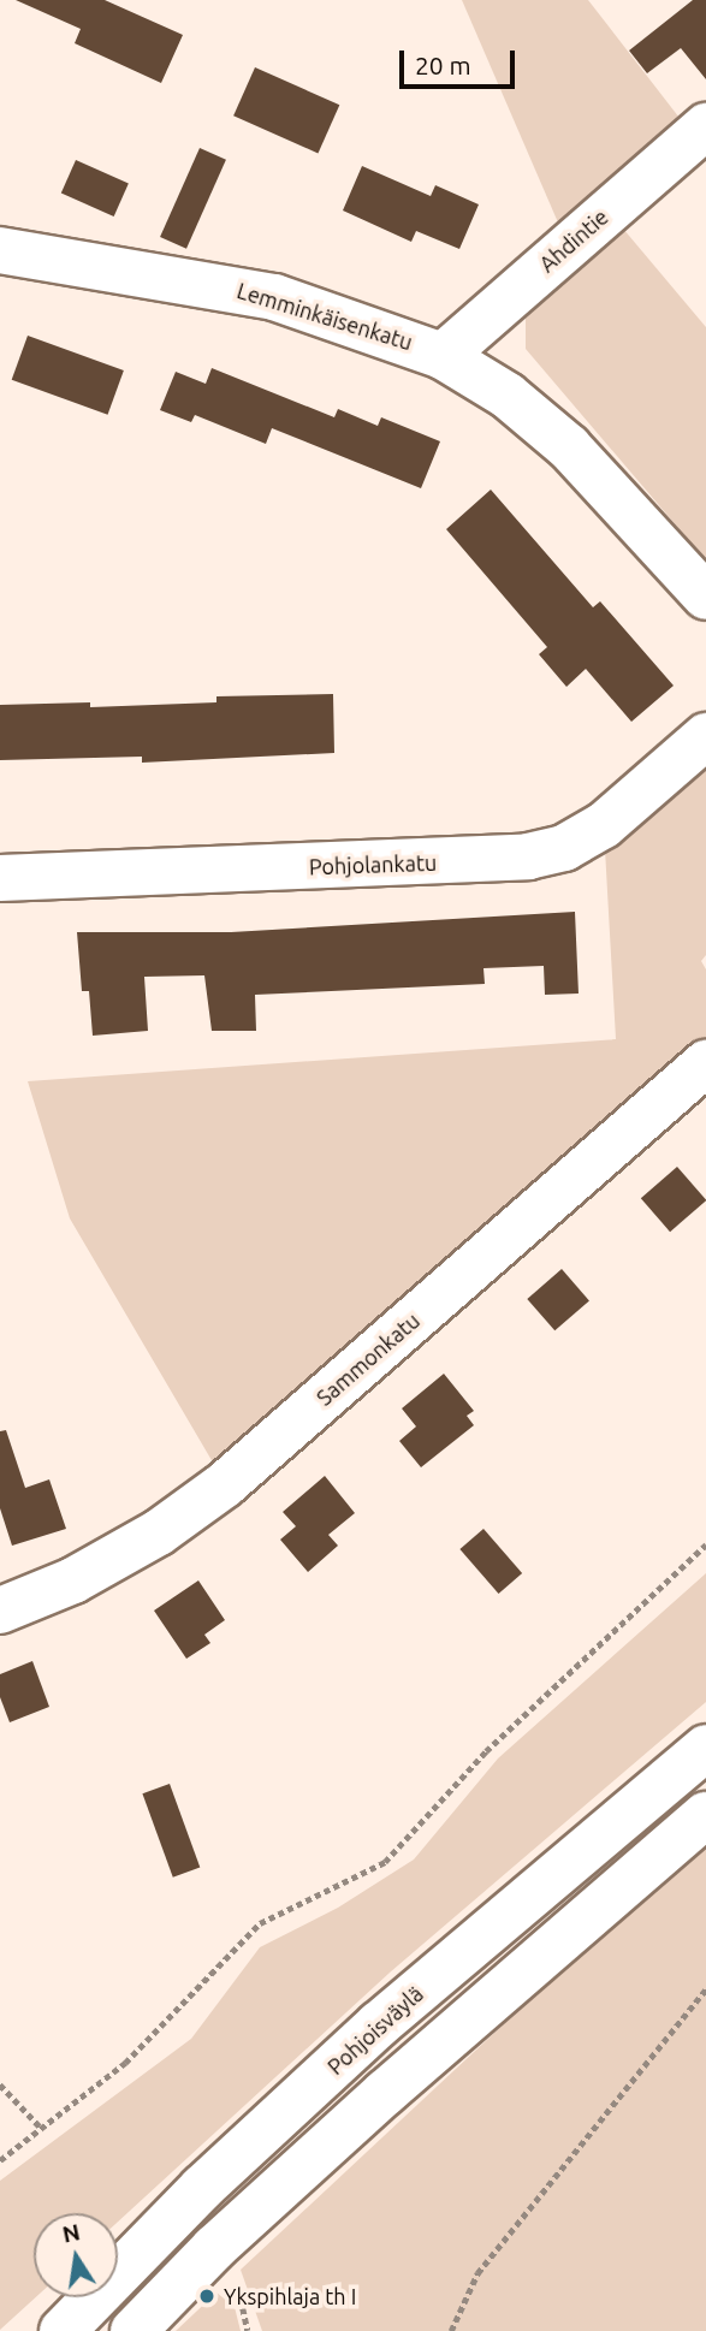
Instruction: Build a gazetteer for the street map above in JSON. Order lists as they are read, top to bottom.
{
  "streets": {
    "street": [
      "Ahdintie",
      "Lemminkäisenkatu",
      "Pohjolankatu",
      "Sammonkatu",
      "Pohjoisväylä"
    ]
  },
  "crossings": [
    ["Ahdintie", "Lemminkäisenkatu"]
  ],
  "places": ["Ykspihlaja th I"],
  "scale_bar": "20 m",
  "north": "top"
}
